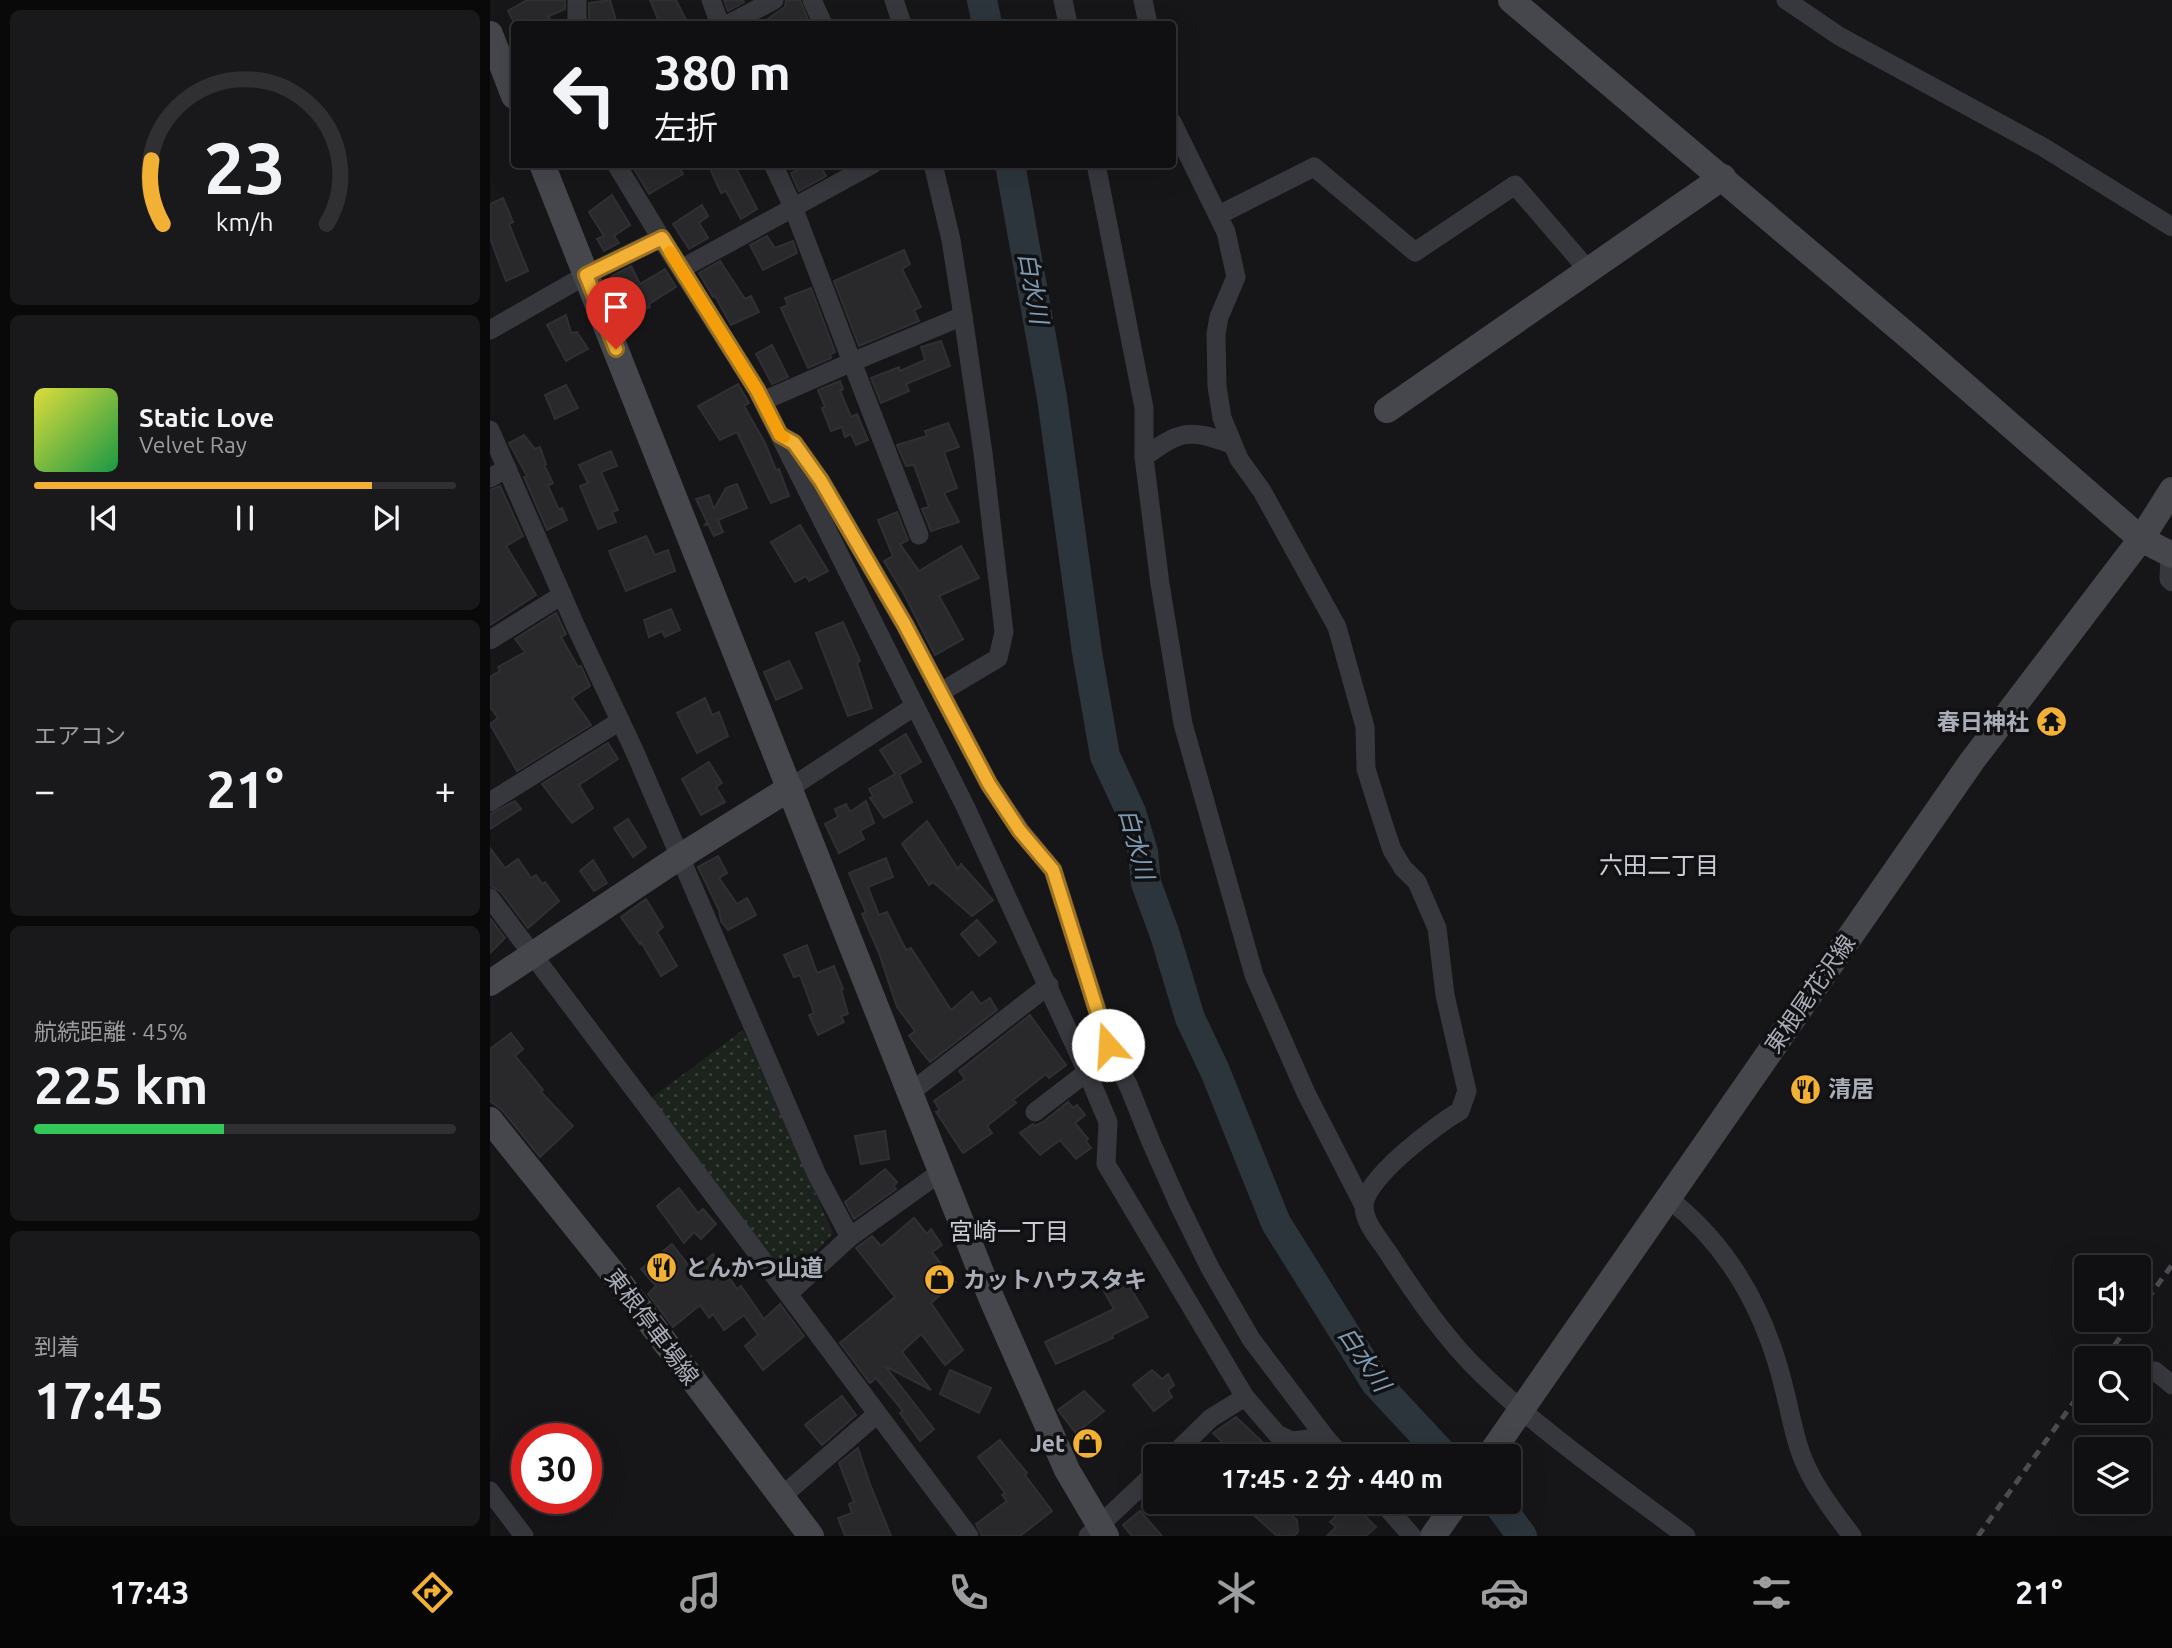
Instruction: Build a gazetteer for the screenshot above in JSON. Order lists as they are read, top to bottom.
{
  "streets": {
    "street": ["東根尾花沢線", "東根停車場線"]
  },
  "districts": ["六田二丁目", "宮崎一丁目"],
  "water": ["白水川"],
  "places": {
    "temple": ["春日神社"],
    "restaurant": ["清居", "とんかつ山道"],
    "shop": ["カットハウスタキ", "Jet"]
  },
  "page": {
    "turn": ["380 m", "左折"],
    "song": ["Static Love", "Velvet Ray"],
    "tile": [
      "エアコン",
      ["航続距離 · 45%", "225 km"],
      ["到着", "17:45"]
    ],
    "heat": ["−", "21°", "+"],
    "limit": "30",
    "trip": "17:45 · 2 分 · 440 m",
    "tabs": ["17:43", "21°"],
    "gauge": ["23", "km/h"]
  }
}
